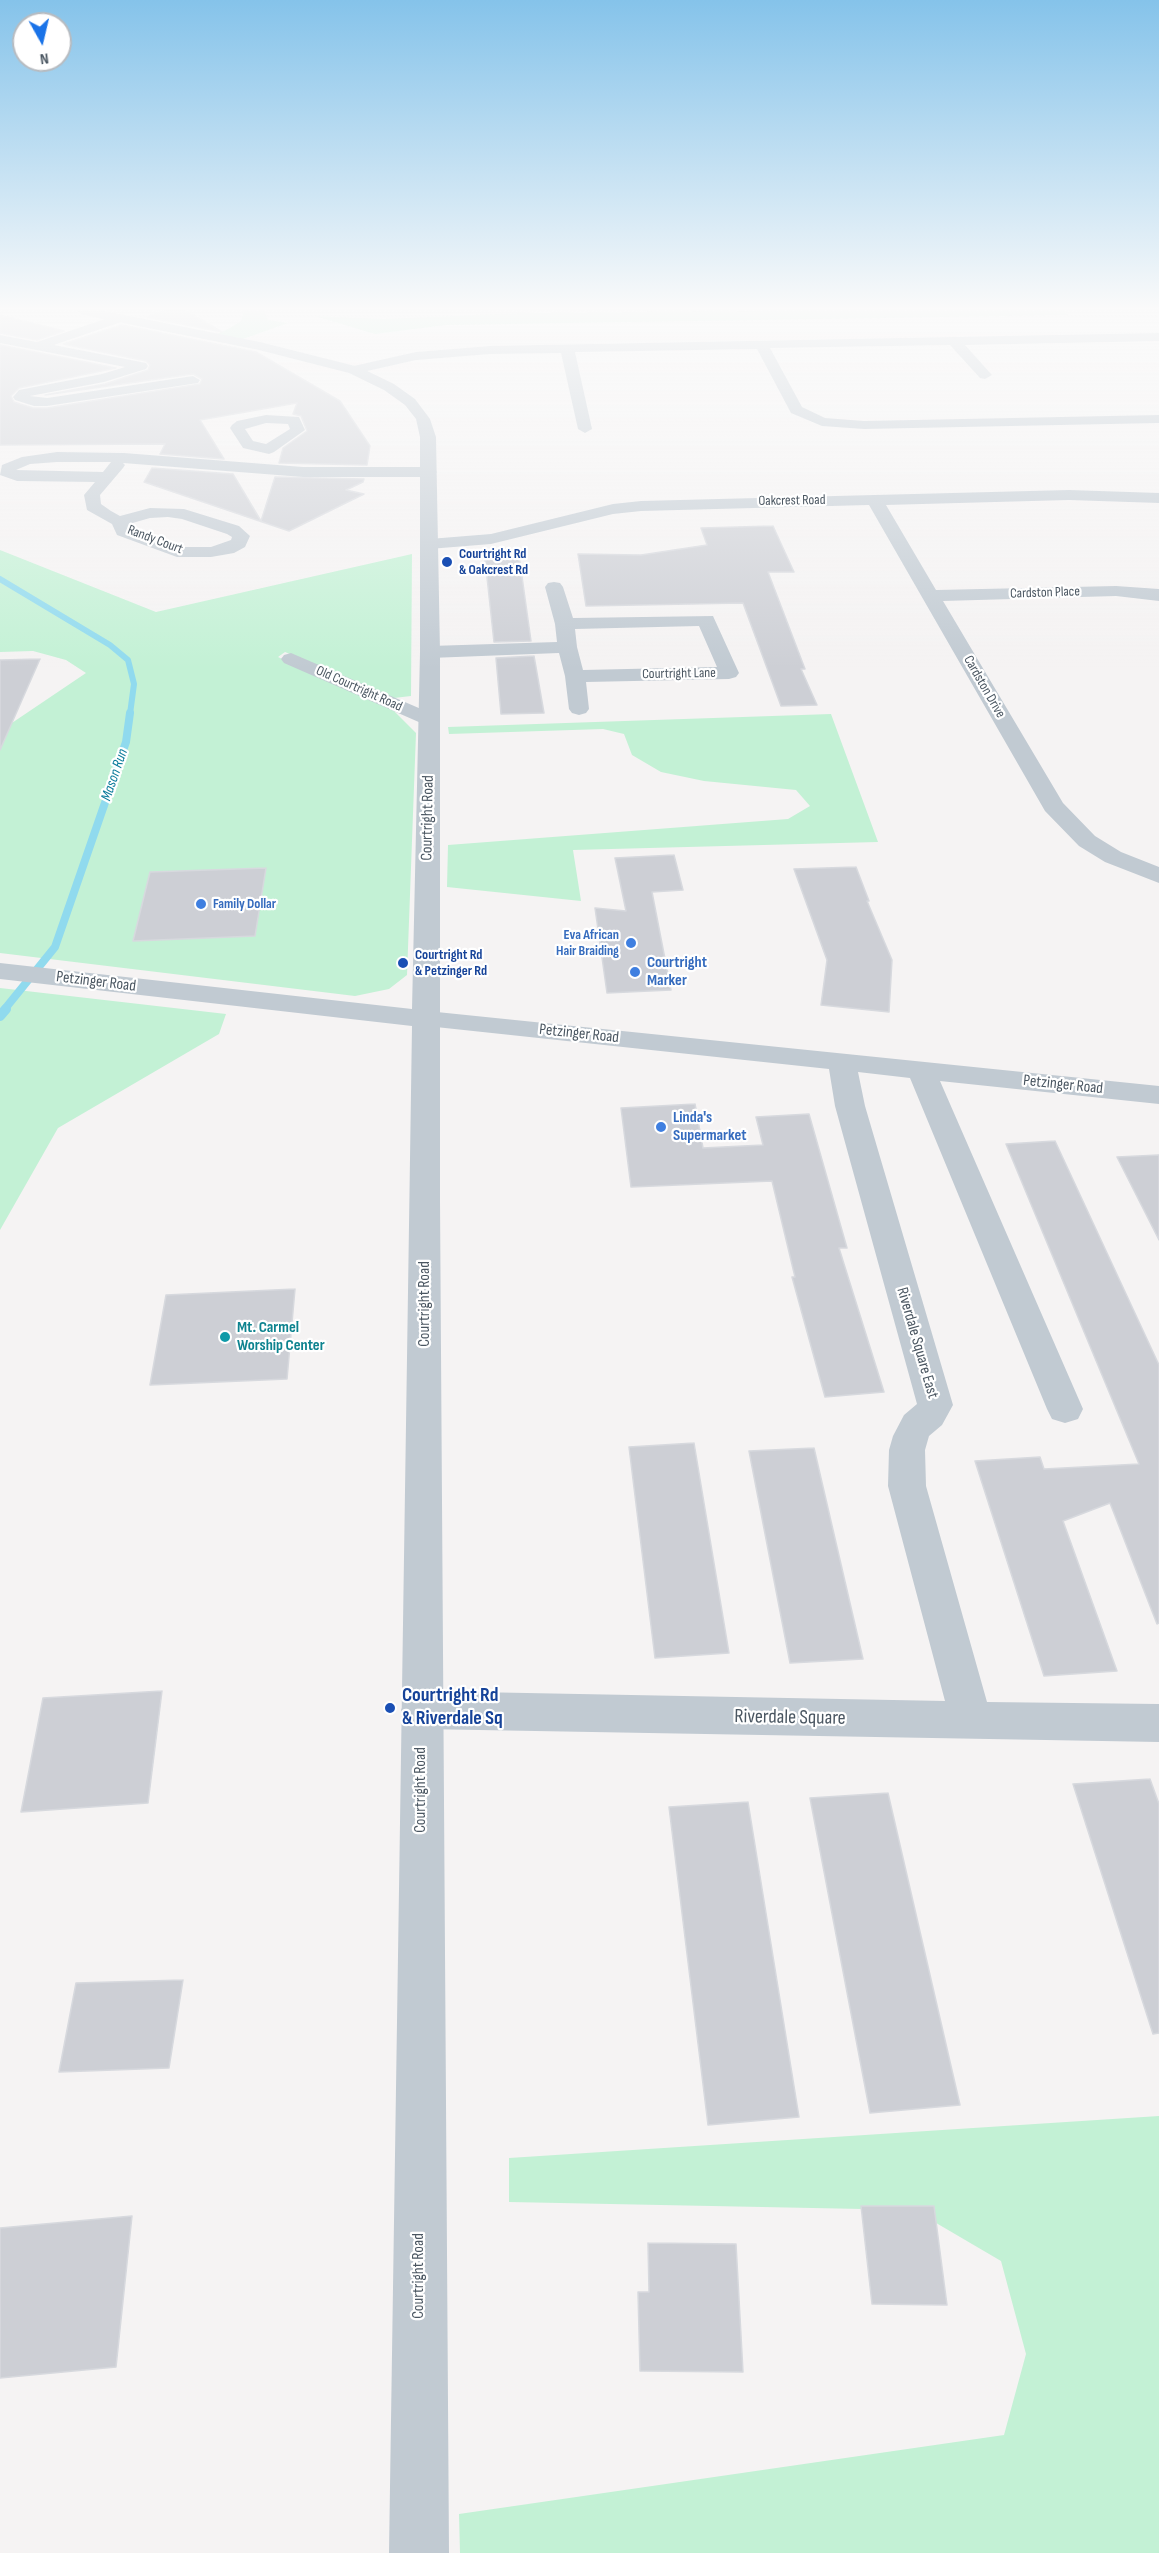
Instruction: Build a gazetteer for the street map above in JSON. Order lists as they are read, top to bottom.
{
  "streets": {
    "street": [
      "Oakcrest Road",
      "Randy Court",
      "Cardston Place",
      "Courtright Lane",
      "Cardston Drive",
      "Old Courtright Road",
      "Courtright Road",
      "Petzinger Road",
      "Riverdale Square East",
      "Riverdale Square"
    ]
  },
  "crossings": [
    ["Oakcrest Road", "Cardston Drive"],
    ["Oakcrest Road", "Courtright Road"],
    ["Cardston Place", "Cardston Drive"],
    ["Old Courtright Road", "Courtright Road"],
    ["Courtright Road", "Petzinger Road"],
    ["Courtright Road", "Riverdale Square"],
    ["Petzinger Road", "Riverdale Square East"],
    ["Riverdale Square East", "Riverdale Square"]
  ],
  "water": ["Mason Run"],
  "places": [
    "Courtright Rd & Oakcrest Rd",
    "Family Dollar",
    "Eva African Hair Braiding",
    "Courtright Rd & Petzinger Rd",
    "Courtright Marker",
    "Linda's Supermarket",
    "Mt. Carmel Worship Center",
    "Courtright Rd & Riverdale Sq"
  ],
  "north": "bottom"
}
